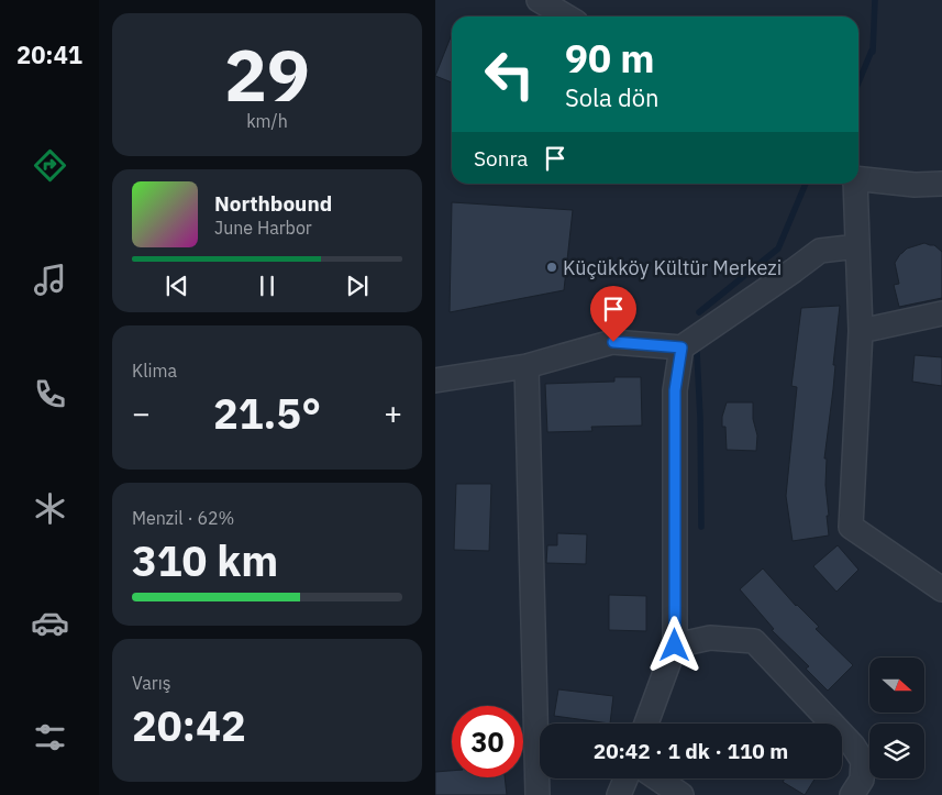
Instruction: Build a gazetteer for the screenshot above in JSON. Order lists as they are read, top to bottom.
{
  "places": ["Küçükköy Kültür Merkezi"],
  "north": "right",
  "page": {
    "tabs": "20:41",
    "tile": [
      ["29", "km/h"],
      "Klima",
      ["Menzil · 62%", "310 km"],
      ["Varış", "20:42"]
    ],
    "turn": ["90 m", "Sola dön"],
    "then": "Sonra",
    "song": ["Northbound", "June Harbor"],
    "heat": ["−", "21.5°", "+"],
    "limit": "30",
    "trip": "20:42 · 1 dk · 110 m"
  }
}
